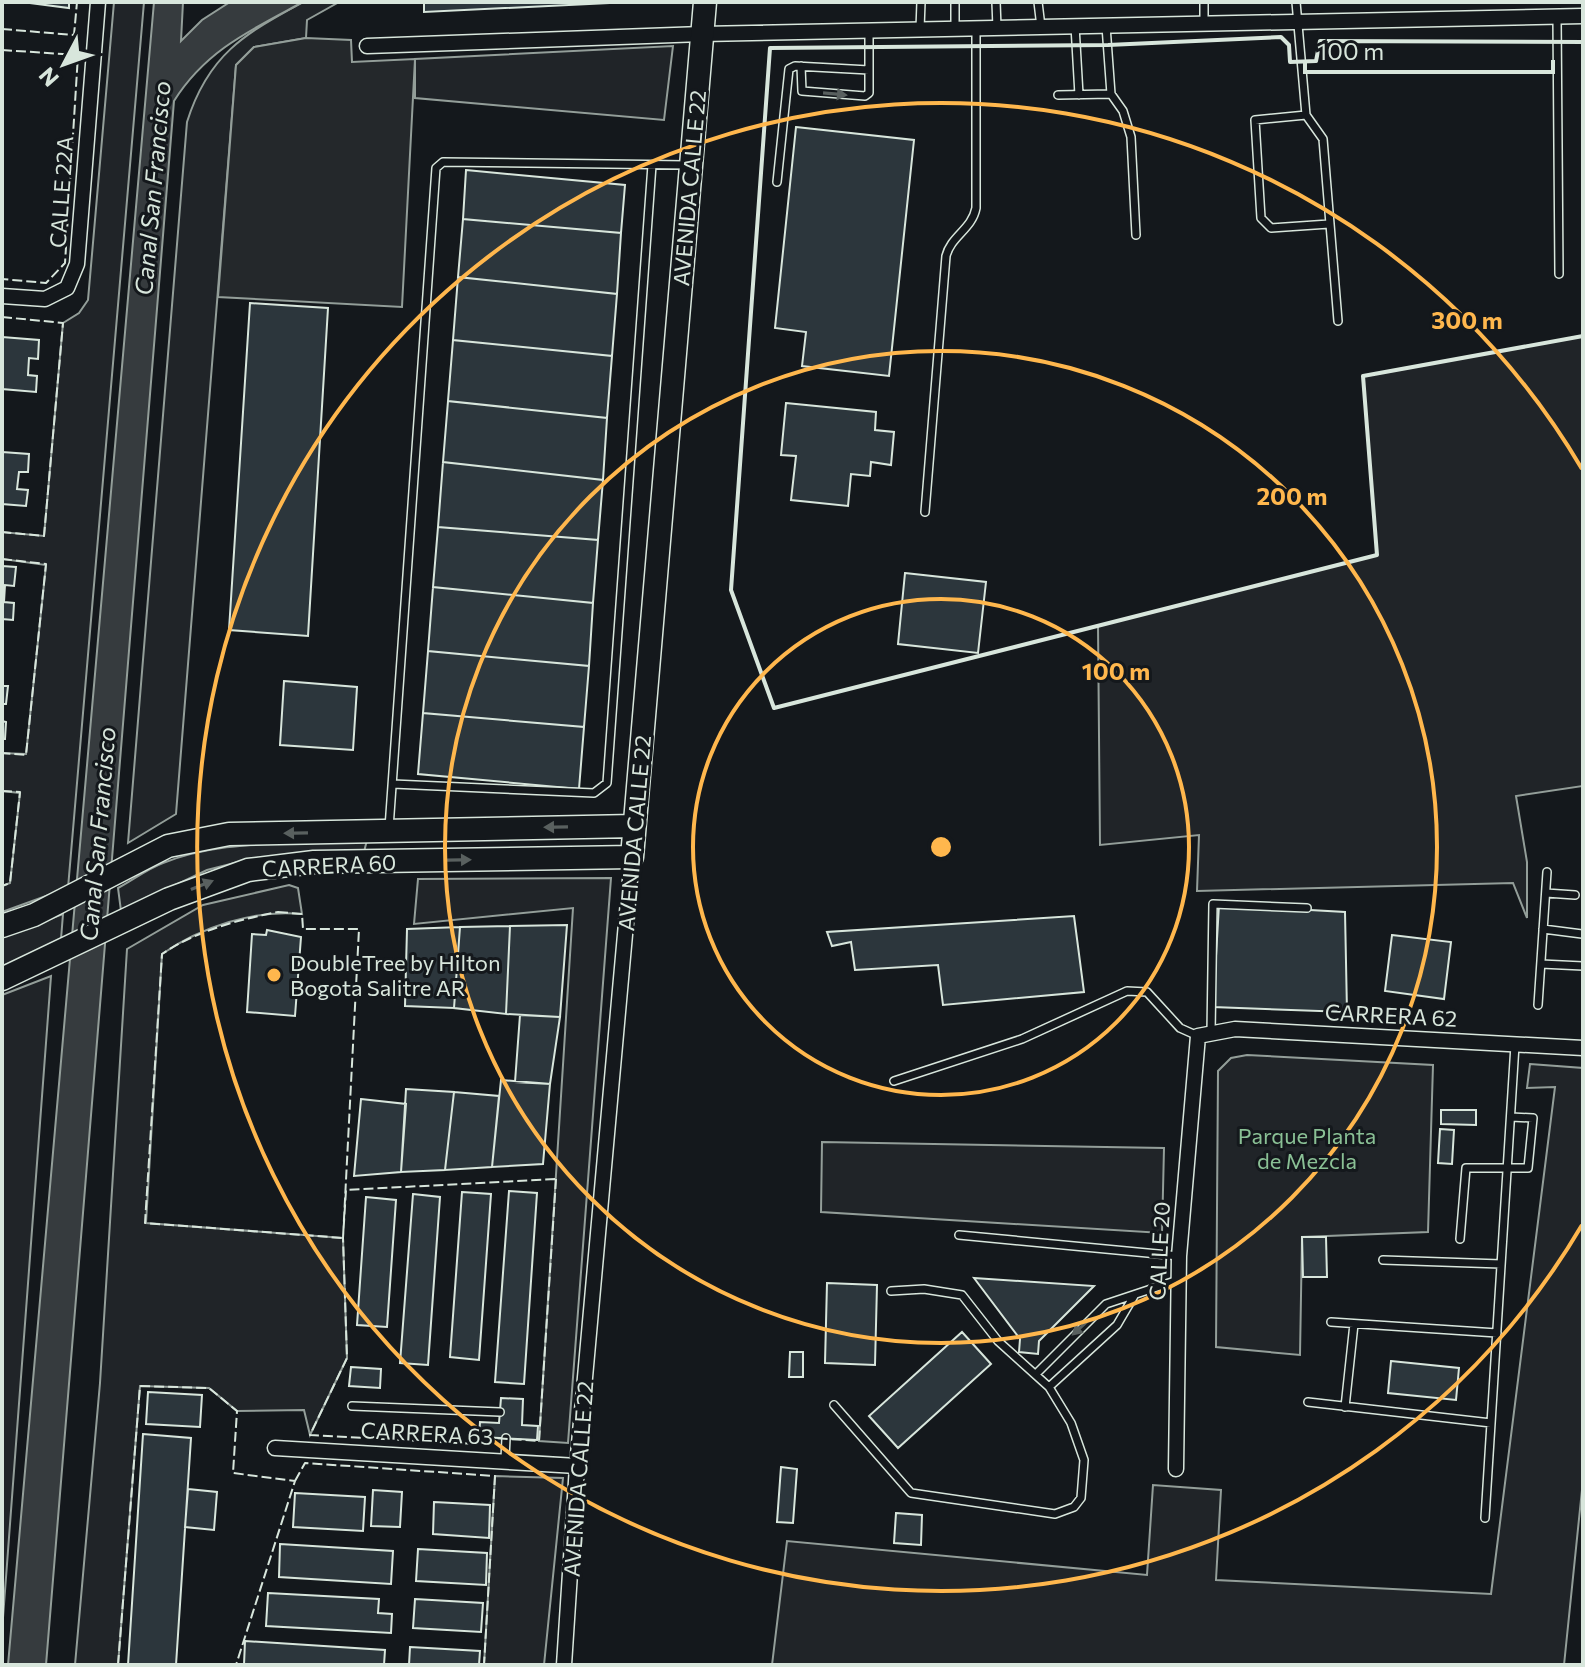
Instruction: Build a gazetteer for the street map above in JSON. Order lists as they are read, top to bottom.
{
  "streets": {
    "street": [
      "AVENIDA CALLE 22",
      "CALLE 22A",
      "CARRERA 60",
      "CARRERA 62",
      "CALLE 20",
      "CARRERA 63"
    ]
  },
  "crossings": [
    ["AVENIDA CALLE 22", "CARRERA 60"],
    ["AVENIDA CALLE 22", "CARRERA 63"],
    ["CARRERA 62", "CALLE 20"]
  ],
  "water": ["Canal San Francisco"],
  "parks": ["Parque Planta de Mezcla"],
  "places": ["DoubleTree by Hilton Bogota Salitre AR"],
  "scale_bar": "100 m",
  "north": "bottom left",
  "rings": ["300 m", "200 m", "100 m"]
}
